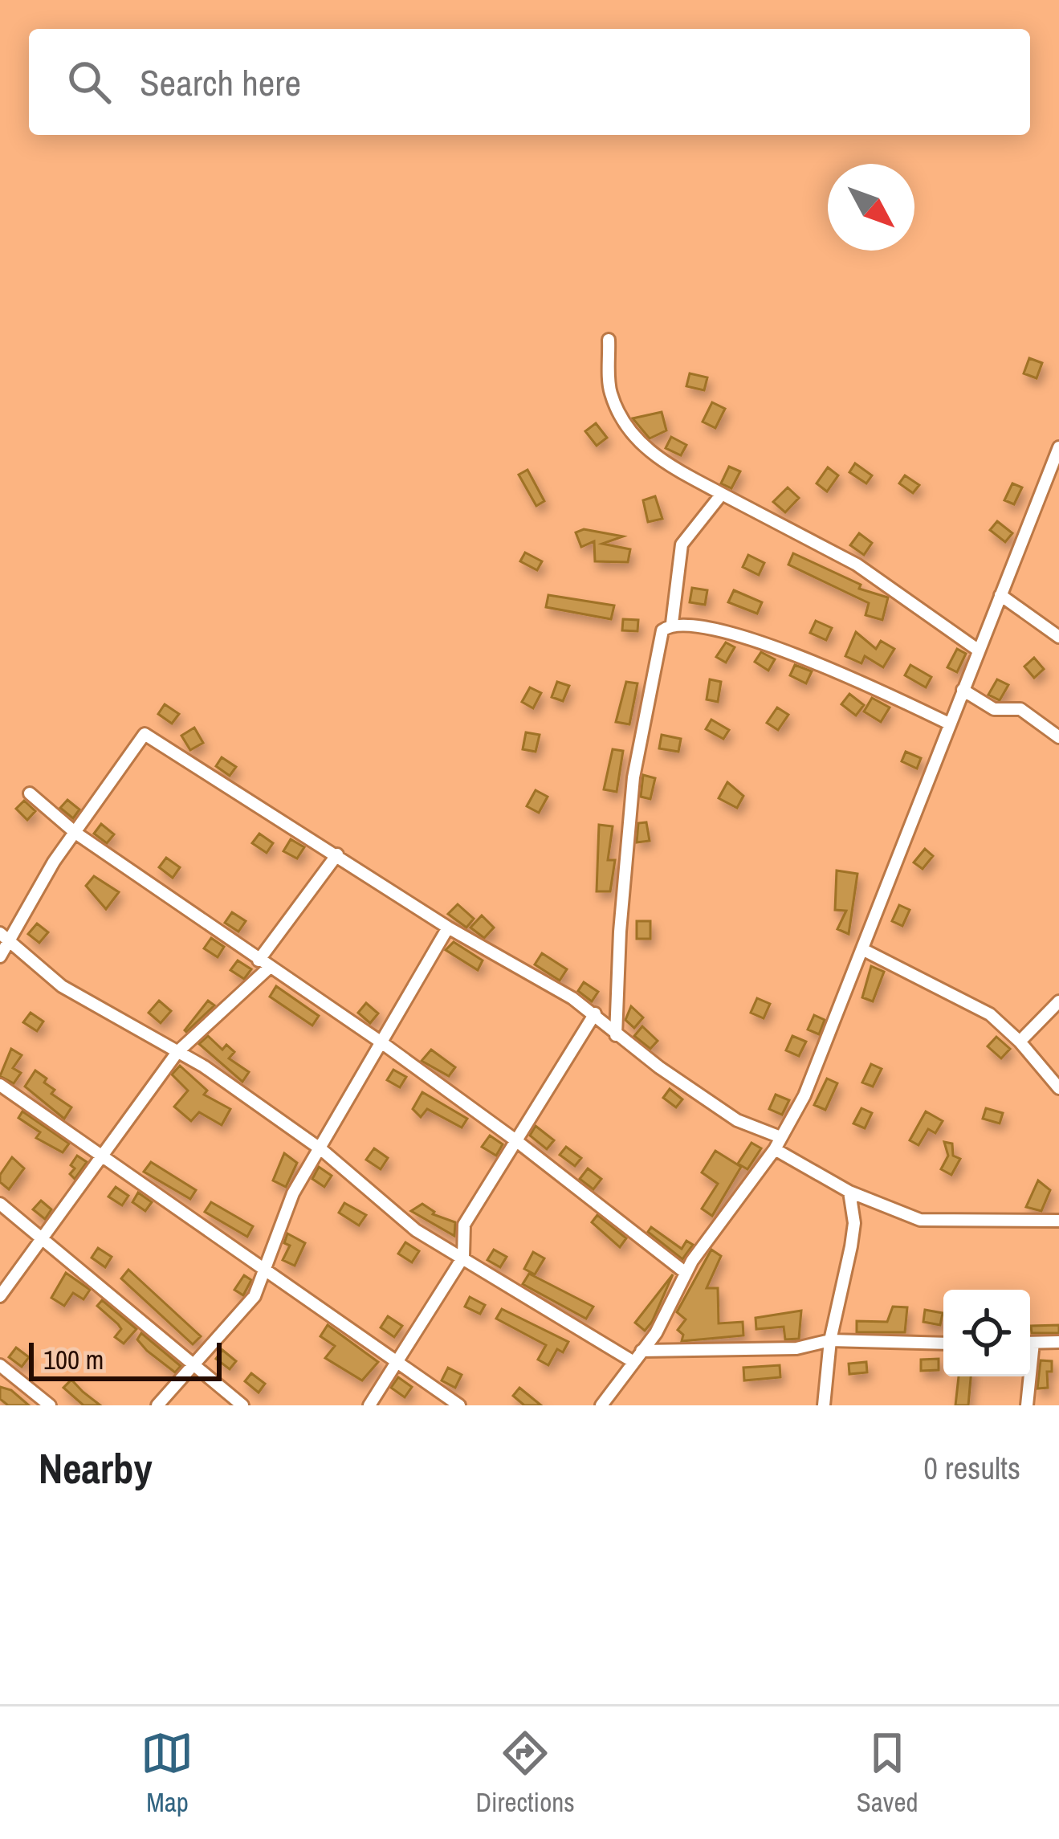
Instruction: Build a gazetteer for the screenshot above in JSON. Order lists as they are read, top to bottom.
{
  "scale_bar": "100 m",
  "north": "bottom right",
  "page": {
    "search": "Search here",
    "scale": "100 m",
    "heading": ["Nearby", "0 results"],
    "nav": ["Map", "Directions", "Saved"]
  }
}
